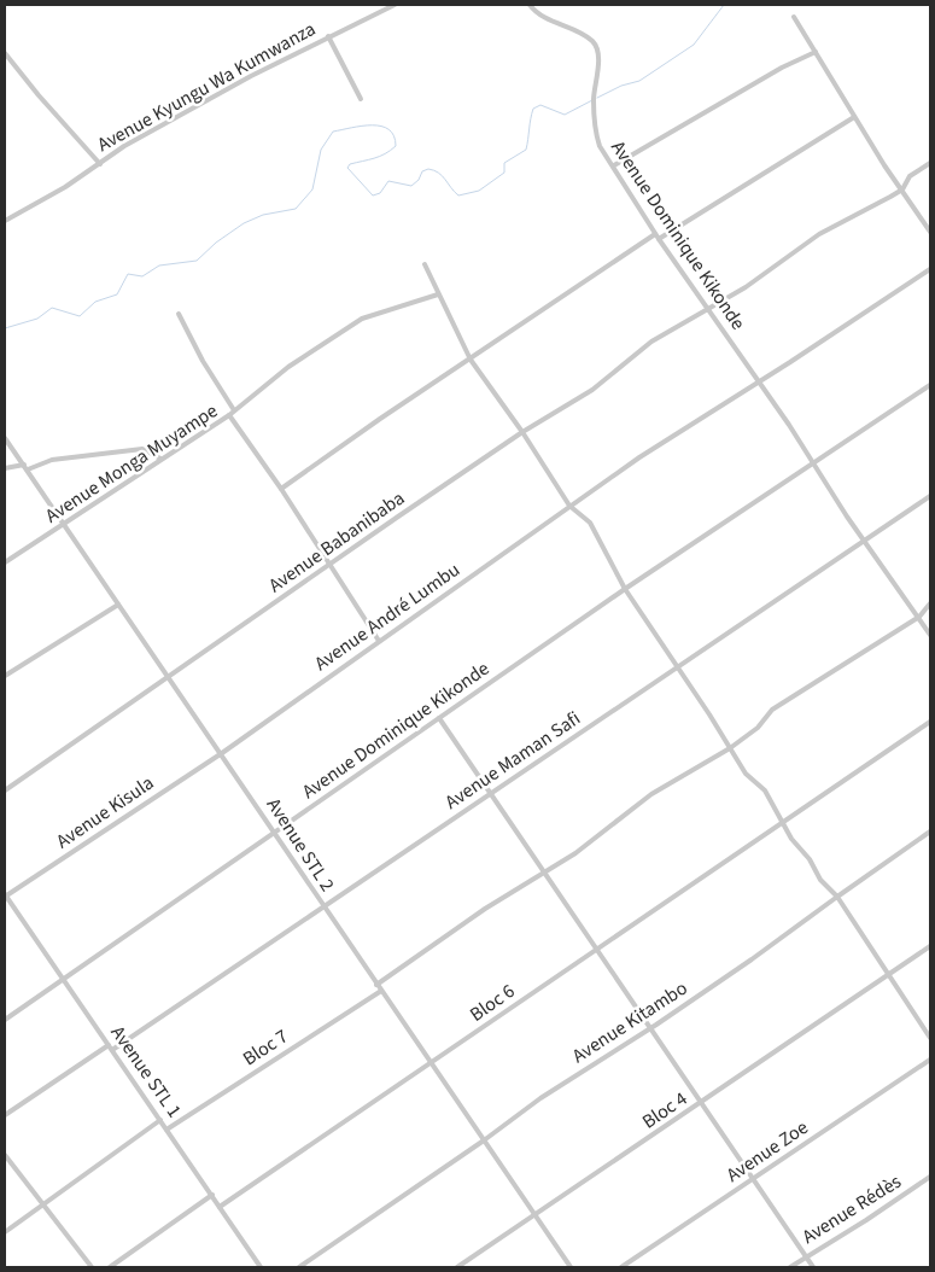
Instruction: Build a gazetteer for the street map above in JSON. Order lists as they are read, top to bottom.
{
  "streets": {
    "street": [
      "Avenue Kyungu Wa Kumwanza",
      "Avenue Dominique Kikonde",
      "Avenue Monga Muyampe",
      "Avenue Babanibaba",
      "Avenue André Lumbu",
      "Avenue Maman Safi",
      "Avenue Kisula",
      "Avenue STL 2",
      "Bloc 6",
      "Avenue Kitambo",
      "Bloc 7",
      "Avenue STL 1",
      "Bloc 4",
      "Avenue Zoe",
      "Avenue Rédès"
    ]
  },
  "crossings": [
    ["Avenue Dominique Kikonde", "Avenue Babanibaba"],
    ["Avenue Dominique Kikonde", "Avenue André Lumbu"],
    ["Avenue Dominique Kikonde", "Avenue Maman Safi"],
    ["Avenue Dominique Kikonde", "Avenue STL 2"],
    ["Avenue Dominique Kikonde", "Avenue STL 1"],
    ["Avenue Monga Muyampe", "Avenue Babanibaba"],
    ["Avenue Monga Muyampe", "Avenue André Lumbu"],
    ["Avenue Monga Muyampe", "Avenue STL 2"],
    ["Avenue Babanibaba", "Avenue STL 2"],
    ["Avenue André Lumbu", "Avenue Kisula"],
    ["Avenue André Lumbu", "Avenue STL 2"],
    ["Avenue Maman Safi", "Avenue STL 2"],
    ["Avenue Maman Safi", "Avenue STL 1"],
    ["Avenue Kisula", "Avenue STL 2"],
    ["Avenue Kisula", "Avenue STL 1"],
    ["Avenue STL 2", "Bloc 6"],
    ["Avenue STL 2", "Avenue Kitambo"],
    ["Avenue STL 2", "Bloc 7"],
    ["Avenue STL 2", "Bloc 4"],
    ["Bloc 6", "Avenue STL 1"],
    ["Bloc 7", "Avenue STL 1"]
  ]
}
